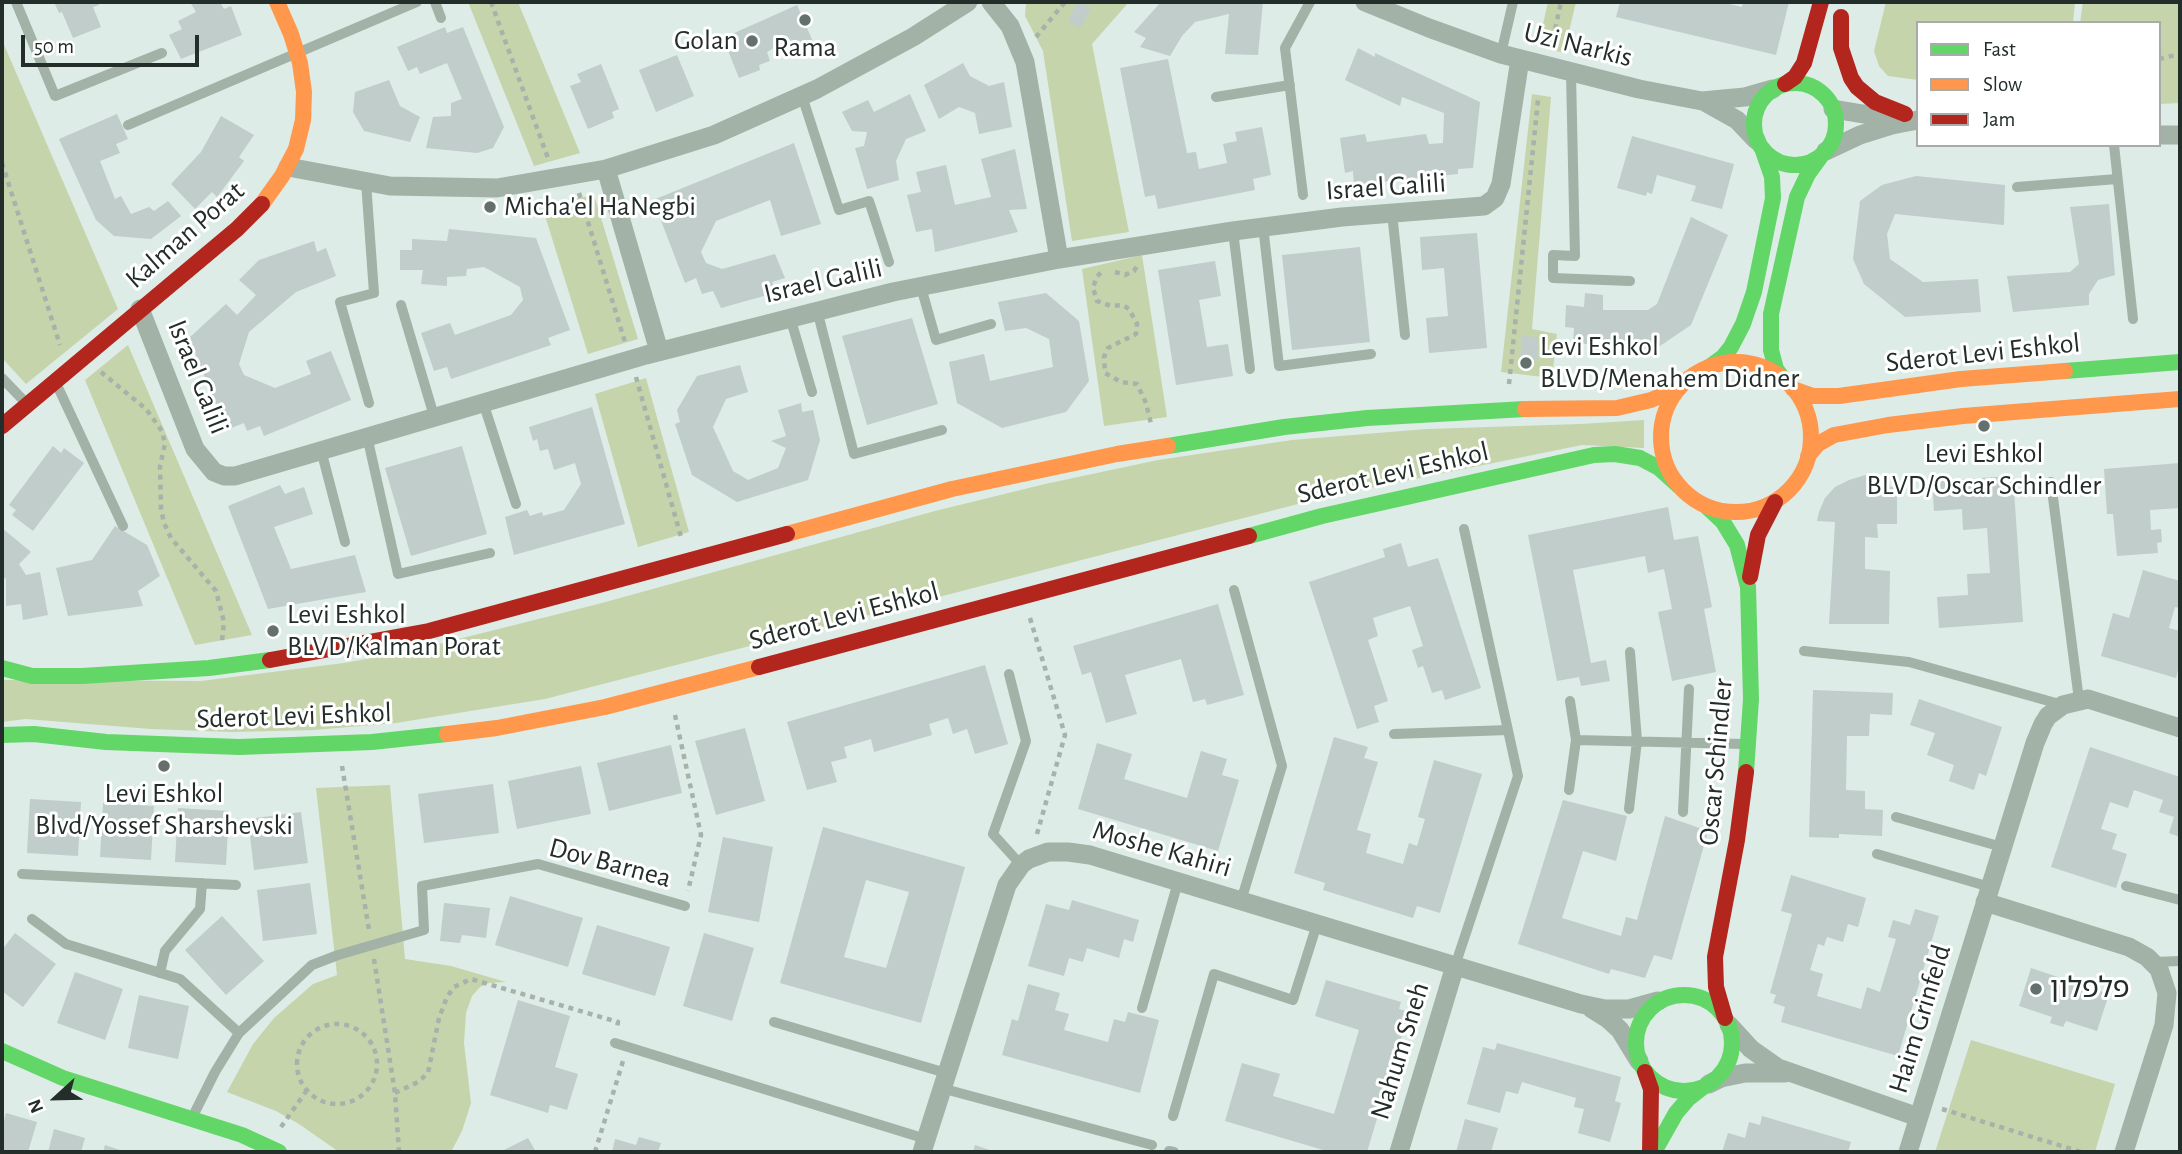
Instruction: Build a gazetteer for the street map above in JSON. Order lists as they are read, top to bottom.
{
  "streets": {
    "street": [
      "Uzi Narkis",
      "Israel Galili",
      "Kalman Porat",
      "Sderot Levi Eshkol",
      "Oscar Schindler",
      "Moshe Kahiri",
      "Haim Grinfeld",
      "Nahum Sneh"
    ],
    "lane": ["Dov Barnea"]
  },
  "crossings": [
    ["Uzi Narkis", "Israel Galili"],
    ["Israel Galili", "Kalman Porat"],
    ["Sderot Levi Eshkol", "Oscar Schindler"],
    ["Oscar Schindler", "Moshe Kahiri"],
    ["Moshe Kahiri", "Nahum Sneh"]
  ],
  "places": [
    "Rama",
    "Golan",
    "Micha'el HaNegbi",
    "Levi Eshkol BLVD/Menahem Didner",
    "Levi Eshkol BLVD/Oscar Schindler",
    "Levi Eshkol BLVD/Kalman Porat",
    "Levi Eshkol Blvd/Yossef Sharshevski",
    "פלפלון"
  ],
  "legend": ["Fast", "Slow", "Jam"],
  "scale_bar": "50 m",
  "north": "left"
}
